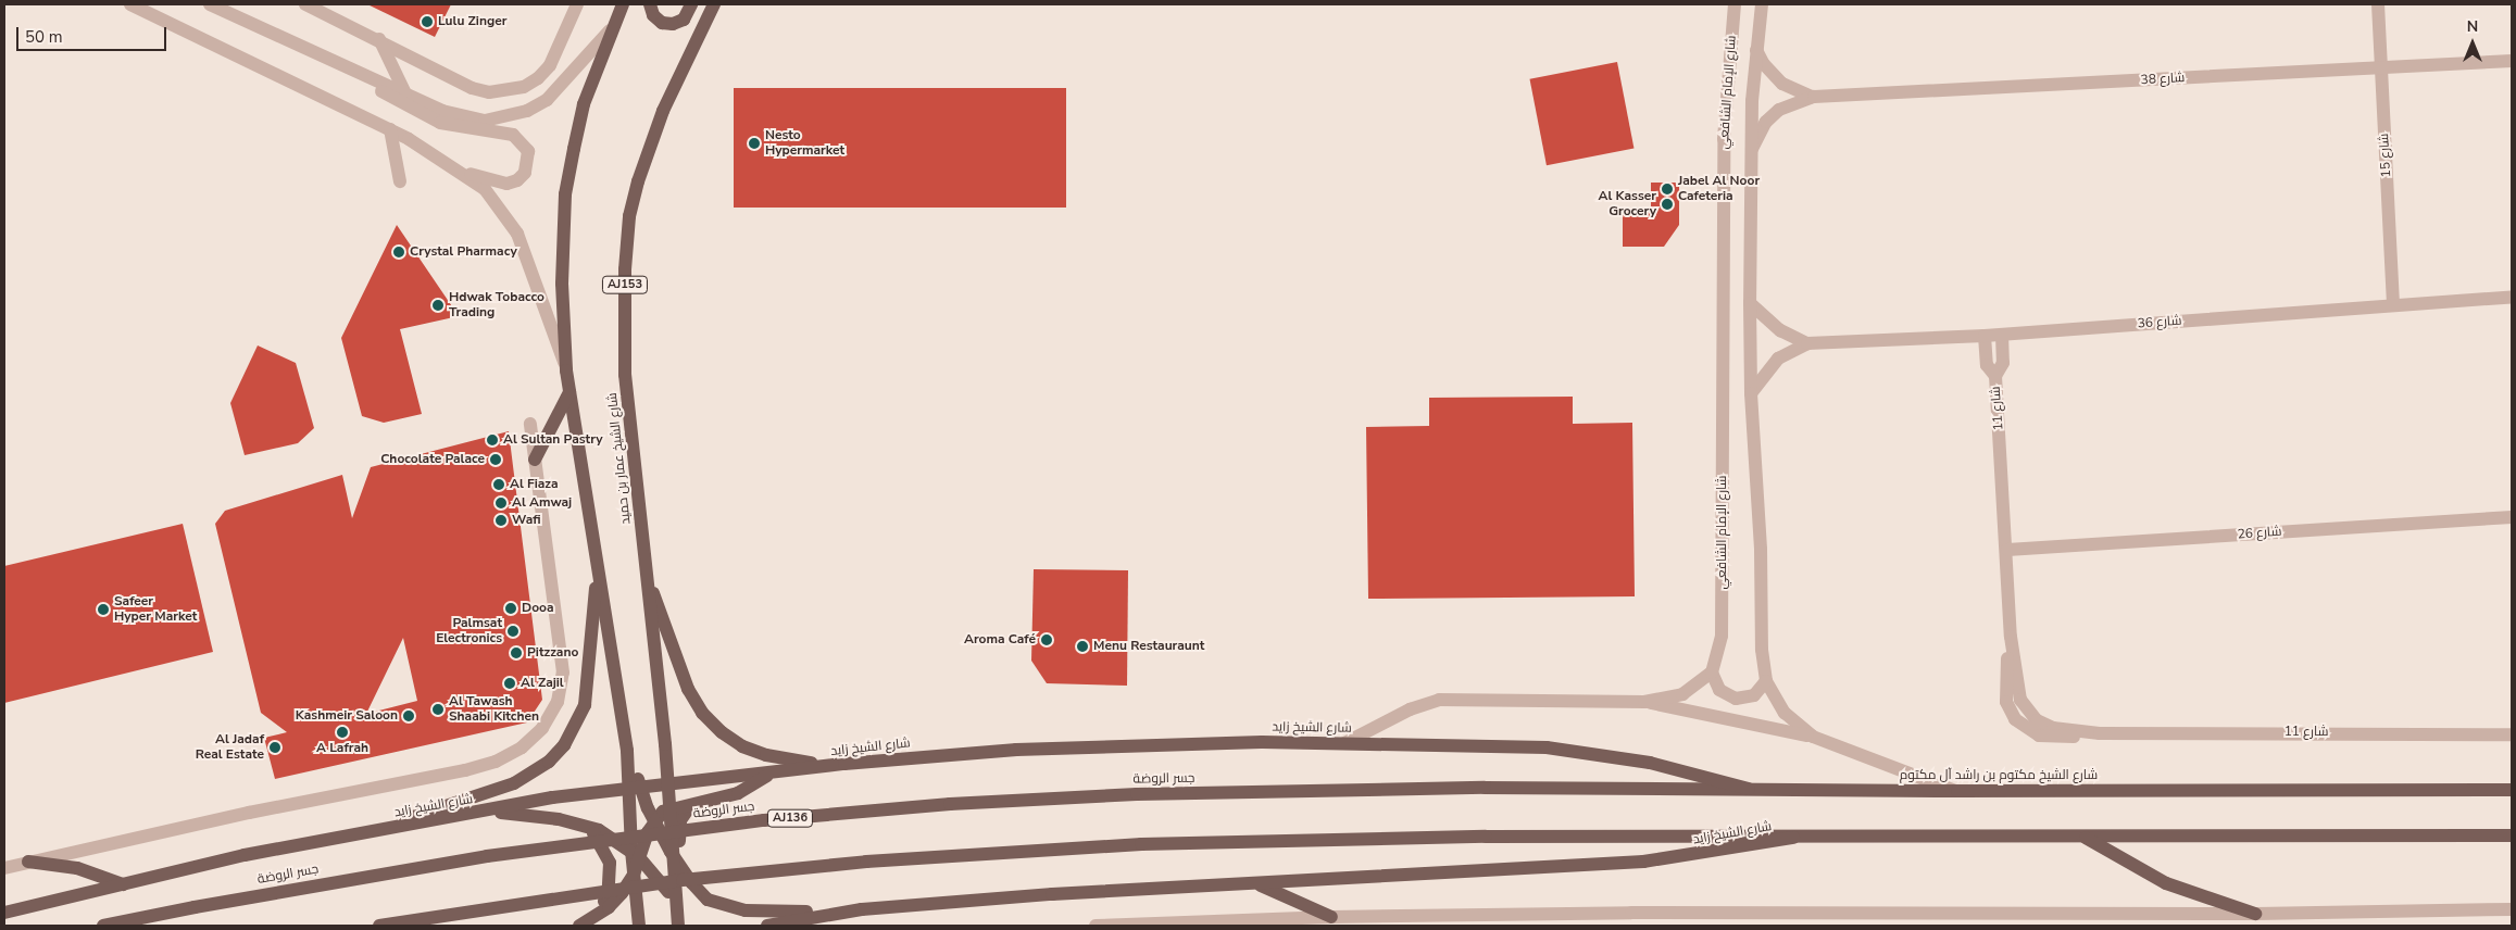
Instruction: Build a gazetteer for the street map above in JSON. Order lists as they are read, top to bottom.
{
  "streets": {
    "main road": [
      "AJ153",
      "شارع الشيخ عمار بن حميد",
      "شارع الشيخ زايد",
      "شارع الشيخ مكتوم بن راشد آل مكتوم",
      "جسر الروضة",
      "AJ136"
    ],
    "street": [
      "شارع 38",
      "شارع الإمام الشافعي",
      "شارع 15",
      "شارع 36",
      "شارع 11",
      "شارع 26"
    ]
  },
  "crossings": [
    ["شارع 38", "شارع الإمام الشافعي"],
    ["شارع 38", "شارع 15"],
    ["شارع الإمام الشافعي", "شارع 36"],
    ["شارع الإمام الشافعي", "شارع الشيخ مكتوم بن راشد آل مكتوم"],
    ["شارع 15", "شارع 36"],
    ["شارع 36", "شارع 11"],
    ["شارع 11", "شارع 26"],
    ["شارع الشيخ عمار بن حميد", "شارع الشيخ زايد"],
    ["شارع الشيخ زايد", "شارع الشيخ مكتوم بن راشد آل مكتوم"],
    ["شارع الشيخ مكتوم بن راشد آل مكتوم", "جسر الروضة"]
  ],
  "places": [
    "Lulu Zinger",
    "Nesto Hypermarket",
    "Jabel Al Noor Cafeteria",
    "Al Kasser Grocery",
    "Crystal Pharmacy",
    "Hdwak Tobacco Trading",
    "Al Sultan Pastry",
    "Chocolate Palace",
    "Al Fiaza",
    "Al Amwaj",
    "Wafi",
    "Dooa",
    "Safeer Hyper Market",
    "Palmsat Electronics",
    "Aroma Café",
    "Menu Restauraunt",
    "Pitzzano",
    "Al Zajil",
    "Al Tawash Shaabi Kitchen",
    "Kashmeir Saloon",
    "A Lafrah",
    "Al Jadaf Real Estate"
  ],
  "scale_bar": "50 m",
  "north": "top"
}
